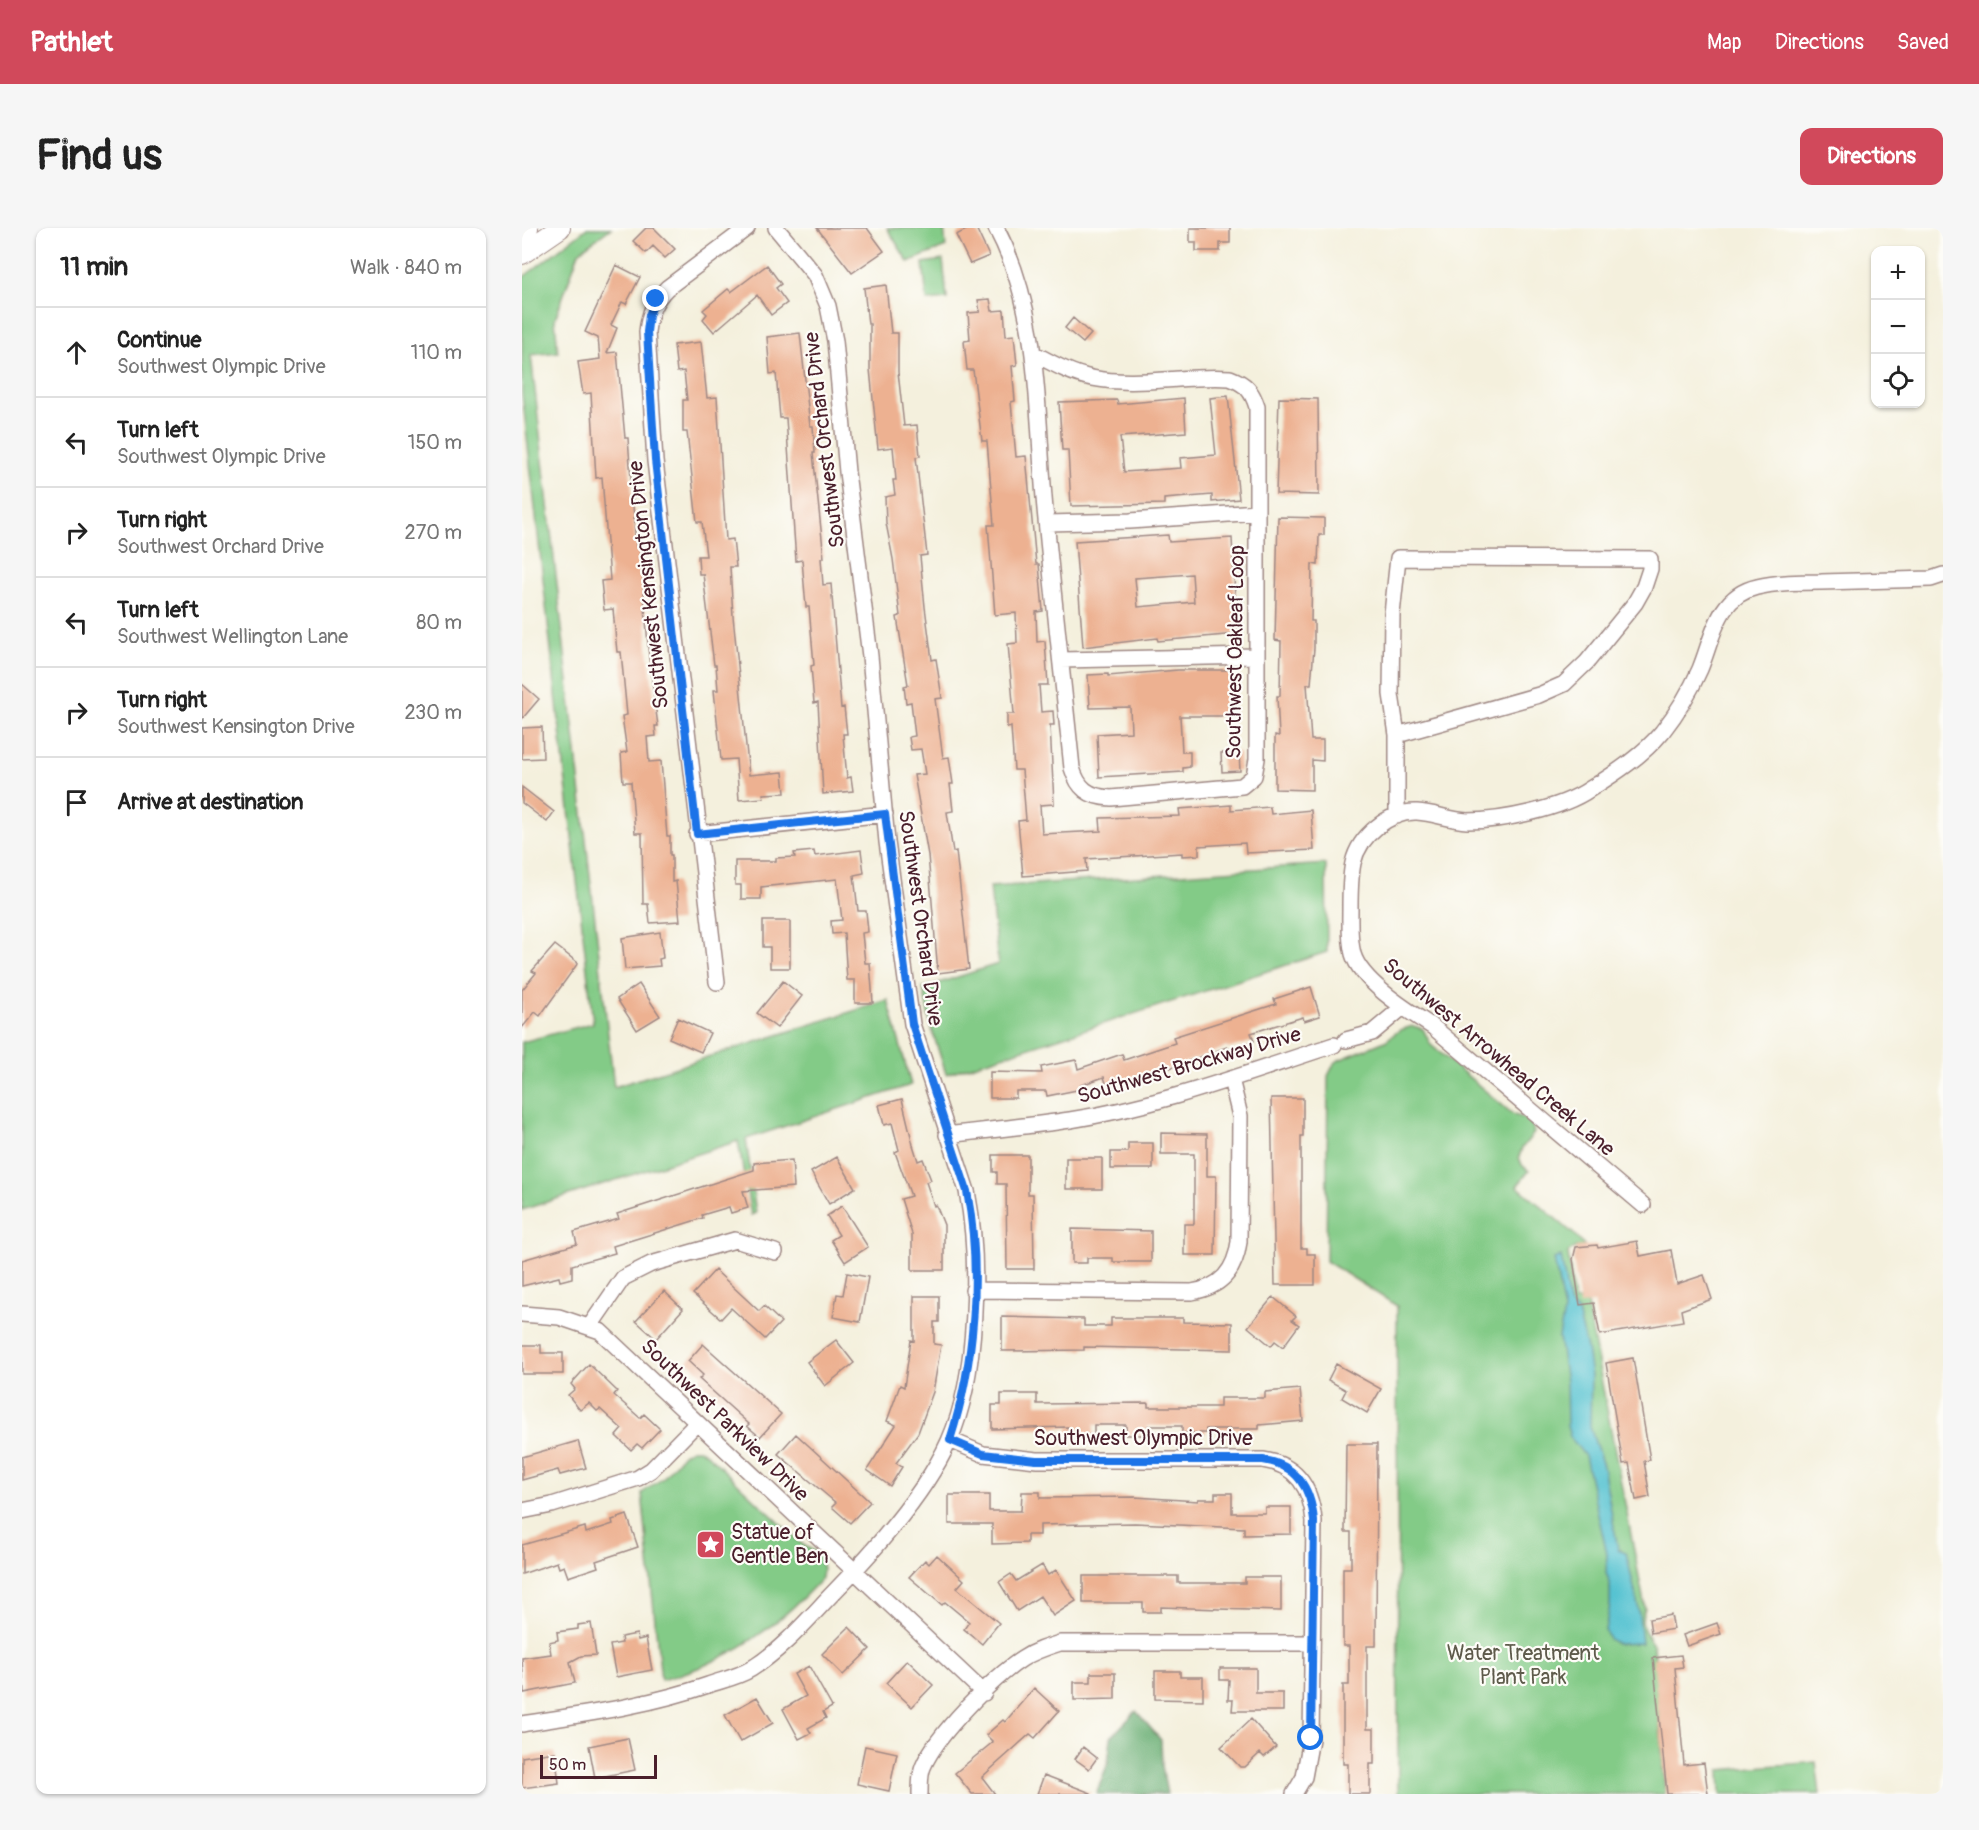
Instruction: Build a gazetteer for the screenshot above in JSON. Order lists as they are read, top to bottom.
{
  "streets": {
    "street": [
      "Southwest Orchard Drive",
      "Southwest Kensington Drive",
      "Southwest Oakleaf Loop",
      "Southwest Arrowhead Creek Lane",
      "Southwest Brockway Drive",
      "Southwest Parkview Drive",
      "Southwest Olympic Drive"
    ]
  },
  "crossings": [
    ["Southwest Orchard Drive", "Southwest Brockway Drive"],
    ["Southwest Orchard Drive", "Southwest Parkview Drive"],
    ["Southwest Orchard Drive", "Southwest Olympic Drive"],
    ["Southwest Arrowhead Creek Lane", "Southwest Brockway Drive"]
  ],
  "parks": ["Water Treatment Plant Park"],
  "places": {
    "place": ["Statue of Gentle Ben"]
  },
  "scale_bar": "50 m",
  "page": {
    "header": "Pathlet",
    "nav": ["Map", "Directions", "Saved"],
    "buttons": "Directions",
    "title": "Find us",
    "heading": ["11 min", "Walk · 840 m"],
    "map_buttons": ["+", "−"],
    "list": [
      ["Continue", "Southwest Olympic Drive", "110 m"],
      ["Turn left", "Southwest Olympic Drive", "150 m"],
      ["Turn right", "Southwest Orchard Drive", "270 m"],
      ["Turn left", "Southwest Wellington Lane", "80 m"],
      ["Turn right", "Southwest Kensington Drive", "230 m"],
      "Arrive at destination"
    ],
    "scale": "50 m"
  }
}
